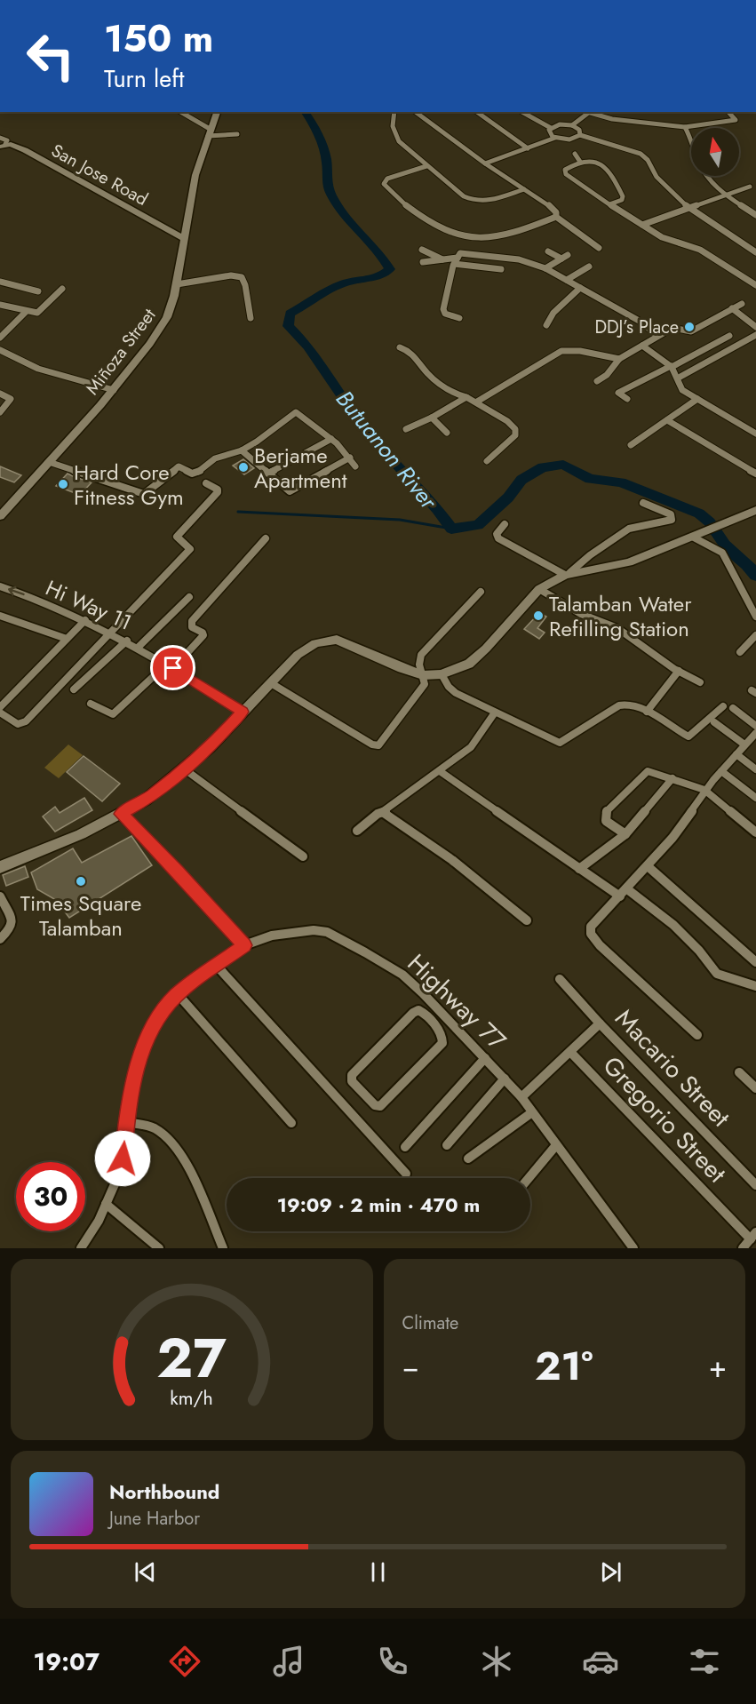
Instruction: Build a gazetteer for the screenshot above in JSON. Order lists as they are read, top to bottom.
{
  "streets": {
    "main road": ["San Jose Road", "Miñoza Street"],
    "street": [
      "Hi Way 11",
      "Highway 77",
      "Macario Street",
      "Gregorio Street"
    ]
  },
  "crossings": [
    ["San Jose Road", "Miñoza Street"]
  ],
  "water": ["Butuanon River"],
  "places": [
    "DDJ’s Place",
    "Berjame Apartment",
    "Hard Core Fitness Gym",
    "Talamban Water Refilling Station",
    "Times Square Talamban"
  ],
  "north": "top",
  "page": {
    "turn": ["150 m", "Turn left"],
    "limit": "30",
    "trip": "19:09 · 2 min · 470 m",
    "tile": "Climate",
    "heat": ["−", "21°", "+"],
    "song": ["Northbound", "June Harbor"],
    "tabs": "19:07",
    "gauge": ["27", "km/h"]
  }
}
